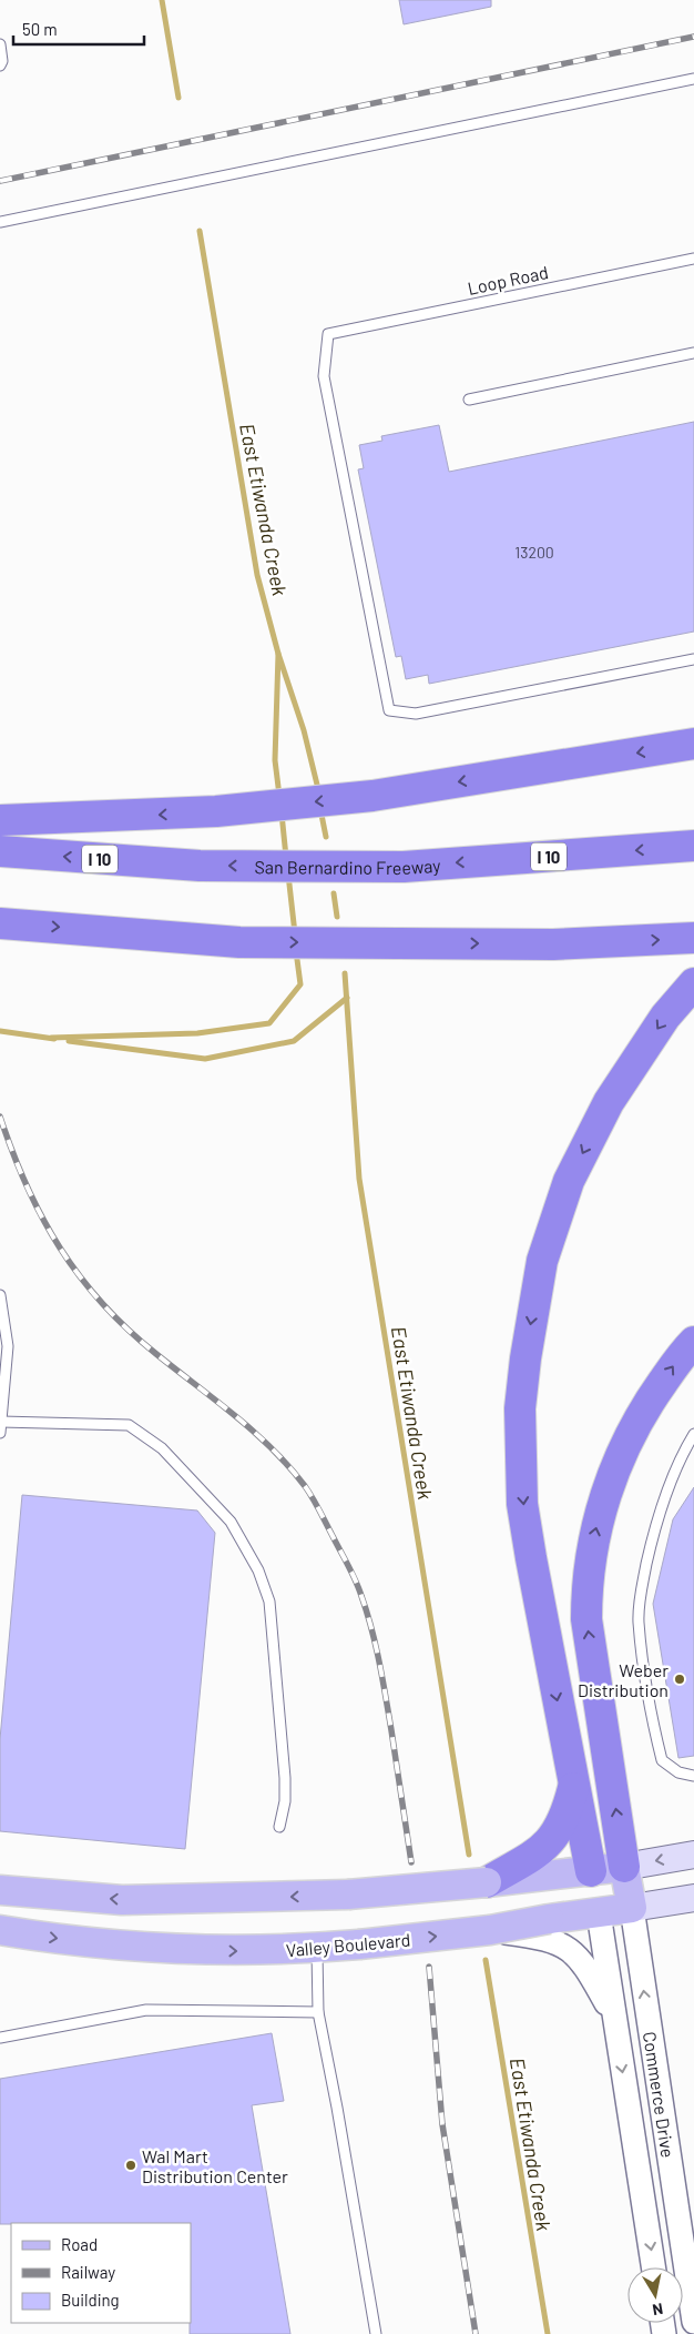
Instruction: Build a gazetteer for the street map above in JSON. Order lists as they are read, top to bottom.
{
  "streets": {
    "highway": ["I 10", "San Bernardino Freeway"],
    "main road": ["Valley Boulevard", "Commerce Drive"],
    "lane": ["Loop Road"]
  },
  "crossings": [
    ["Valley Boulevard", "Commerce Drive"]
  ],
  "water": ["East Etiwanda Creek"],
  "places": ["Weber Distribution", "Wal Mart Distribution Center"],
  "house_numbers": ["13200"],
  "legend": ["Road", "Railway", "Building"],
  "scale_bar": "50 m",
  "north": "bottom"
}
